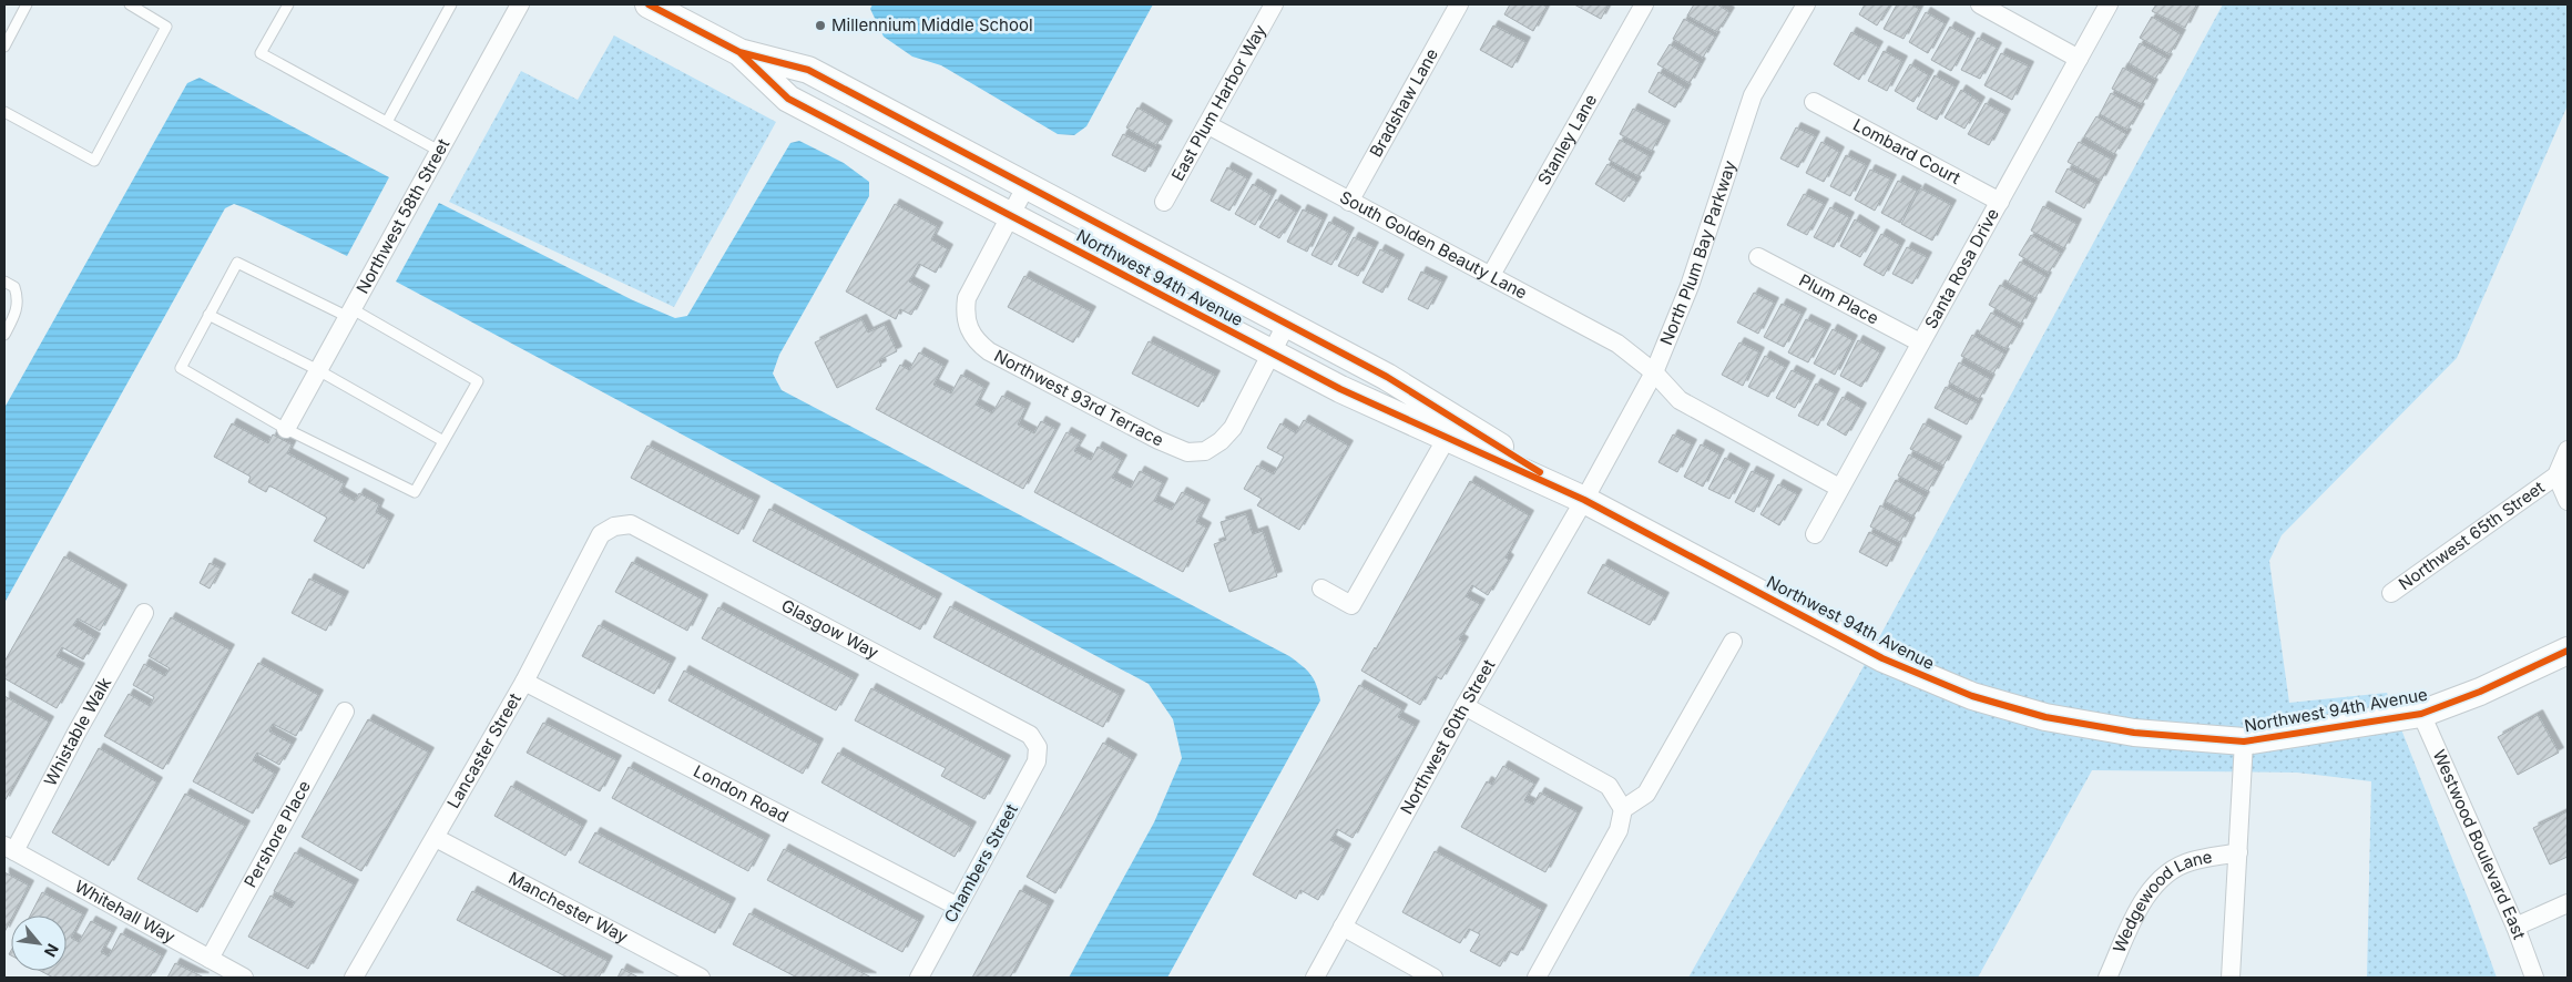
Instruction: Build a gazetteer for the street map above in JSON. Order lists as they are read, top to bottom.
{
  "streets": {
    "street": [
      "East Plum Harbor Way",
      "Bradshaw Lane",
      "Stanley Lane",
      "Lombard Court",
      "Northwest 58th Street",
      "South Golden Beauty Lane",
      "North Plum Bay Parkway",
      "Santa Rosa Drive",
      "Northwest 94th Avenue",
      "Plum Place",
      "Northwest 93rd Terrace",
      "Northwest 65th Street",
      "Glasgow Way",
      "Whistable Walk",
      "Northwest 60th Street",
      "Lancaster Street",
      "London Road",
      "Pershore Place",
      "Westwood Boulevard East",
      "Chambers Street",
      "Manchester Way",
      "Wedgewood Lane",
      "Whitehall Way"
    ]
  },
  "crossings": [
    ["East Plum Harbor Way", "South Golden Beauty Lane"],
    ["Bradshaw Lane", "South Golden Beauty Lane"],
    ["Stanley Lane", "South Golden Beauty Lane"],
    ["Lombard Court", "Santa Rosa Drive"],
    ["South Golden Beauty Lane", "North Plum Bay Parkway"],
    ["South Golden Beauty Lane", "Santa Rosa Drive"],
    ["North Plum Bay Parkway", "Northwest 94th Avenue"],
    ["North Plum Bay Parkway", "Northwest 60th Street"],
    ["Santa Rosa Drive", "Plum Place"],
    ["Northwest 94th Avenue", "Northwest 93rd Terrace"],
    ["Northwest 94th Avenue", "Northwest 60th Street"],
    ["Northwest 94th Avenue", "Westwood Boulevard East"],
    ["Glasgow Way", "Lancaster Street"],
    ["Glasgow Way", "Chambers Street"],
    ["Whistable Walk", "Whitehall Way"],
    ["Lancaster Street", "London Road"],
    ["Lancaster Street", "Manchester Way"],
    ["London Road", "Chambers Street"],
    ["Pershore Place", "Whitehall Way"]
  ],
  "places": ["Millennium Middle School"],
  "north": "bottom right"
}
